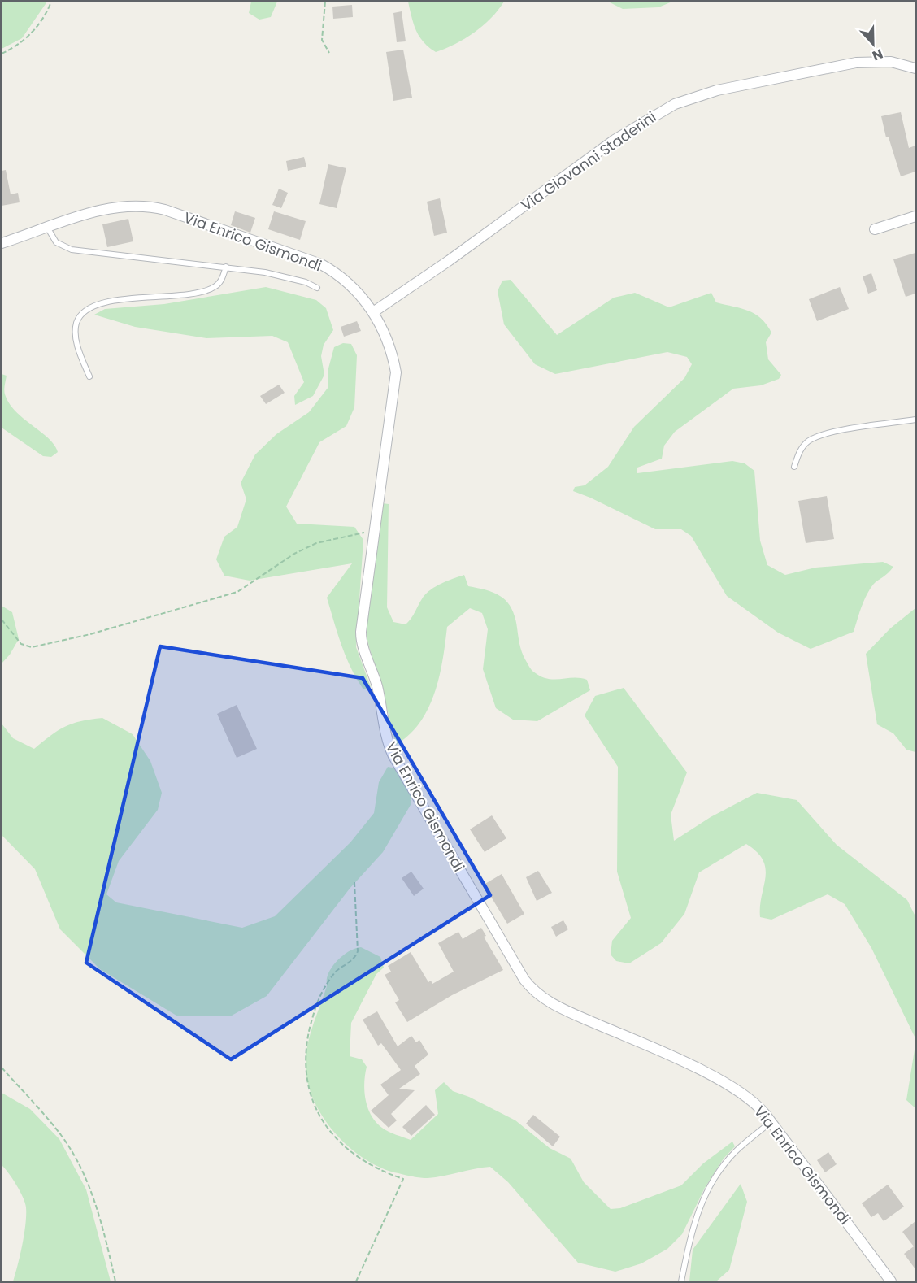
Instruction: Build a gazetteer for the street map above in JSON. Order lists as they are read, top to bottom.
{
  "streets": {
    "street": ["Via Giovanni Staderini", "Via Enrico Gismondi"]
  },
  "crossings": [
    ["Via Giovanni Staderini", "Via Enrico Gismondi"]
  ],
  "north": "bottom"
}
